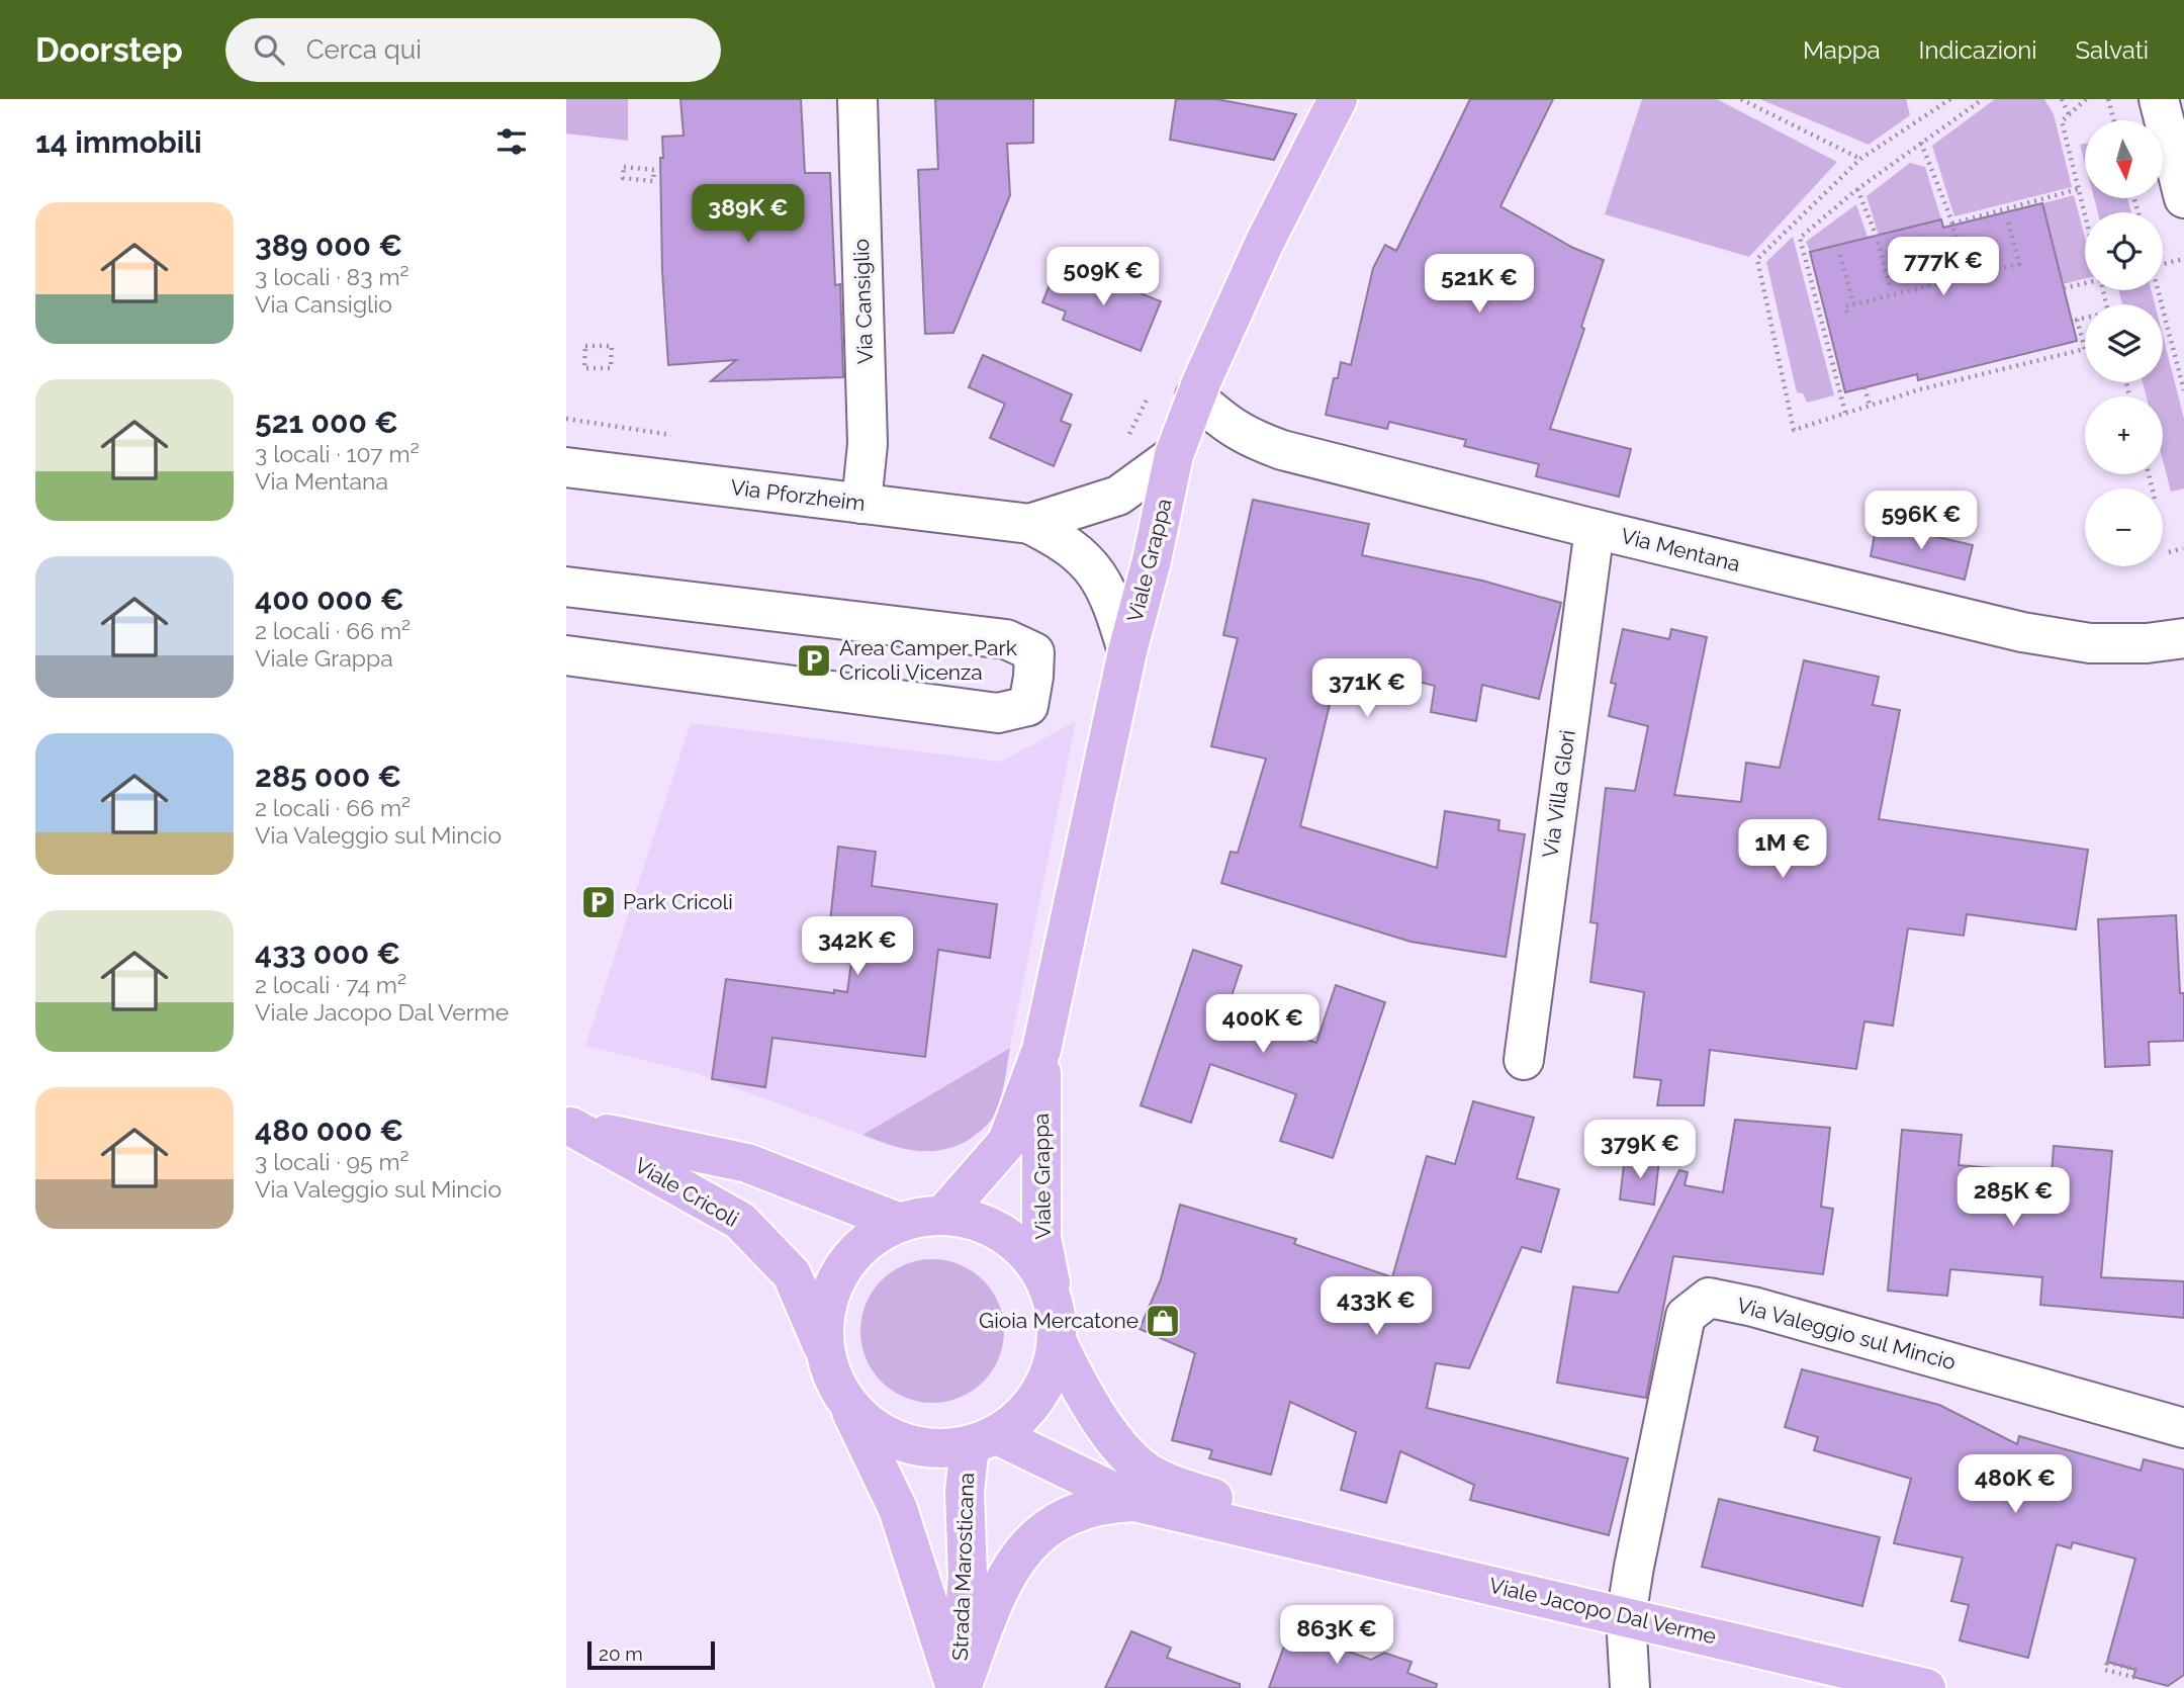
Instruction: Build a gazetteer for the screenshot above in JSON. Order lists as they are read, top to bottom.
{
  "streets": {
    "main road": [
      "Viale Grappa",
      "Viale Cricoli",
      "Strada Marosticana",
      "Viale Jacopo Dal Verme"
    ],
    "street": [
      "Via Cansiglio",
      "Via Pforzheim",
      "Via Mentana",
      "Via Villa Glori",
      "Via Valeggio sul Mincio"
    ]
  },
  "crossings": [
    ["Via Cansiglio", "Via Pforzheim"],
    ["Via Pforzheim", "Viale Grappa"],
    ["Via Mentana", "Viale Grappa"],
    ["Via Mentana", "Via Villa Glori"],
    ["Viale Grappa", "Viale Cricoli"],
    ["Viale Grappa", "Strada Marosticana"],
    ["Viale Grappa", "Viale Jacopo Dal Verme"],
    ["Viale Cricoli", "Strada Marosticana"],
    ["Viale Cricoli", "Viale Jacopo Dal Verme"],
    ["Via Valeggio sul Mincio", "Viale Jacopo Dal Verme"],
    ["Strada Marosticana", "Viale Jacopo Dal Verme"]
  ],
  "places": {
    "parking": ["Area Camper Park Cricoli Vicenza", "Park Cricoli"],
    "shop": ["Gioia Mercatone"]
  },
  "scale_bar": "20 m",
  "north": "bottom",
  "page": {
    "header": "Doorstep",
    "search": "Cerca qui",
    "nav": ["Mappa", "Indicazioni", "Salvati"],
    "heading": "14 immobili",
    "map_buttons": ["+", "−"],
    "list": [
      {
        "name": "389 000 €",
        "note": "3 locali · 83 m² · Via Cansiglio"
      },
      {
        "name": "521 000 €",
        "note": "3 locali · 107 m² · Via Mentana"
      },
      {
        "name": "400 000 €",
        "note": "2 locali · 66 m² · Viale Grappa"
      },
      {
        "name": "285 000 €",
        "note": "2 locali · 66 m² · Via Valeggio sul Mincio"
      },
      {
        "name": "433 000 €",
        "note": "2 locali · 74 m² · Viale Jacopo Dal Verme"
      },
      {
        "name": "480 000 €",
        "note": "3 locali · 95 m² · Via Valeggio sul Mincio"
      }
    ],
    "price": [
      "389K €",
      "777K €",
      "509K €",
      "521K €",
      "596K €",
      "371K €",
      "1M €",
      "342K €",
      "400K €",
      "379K €",
      "285K €",
      "433K €",
      "480K €",
      "863K €"
    ],
    "scale": "20 m"
  }
}
